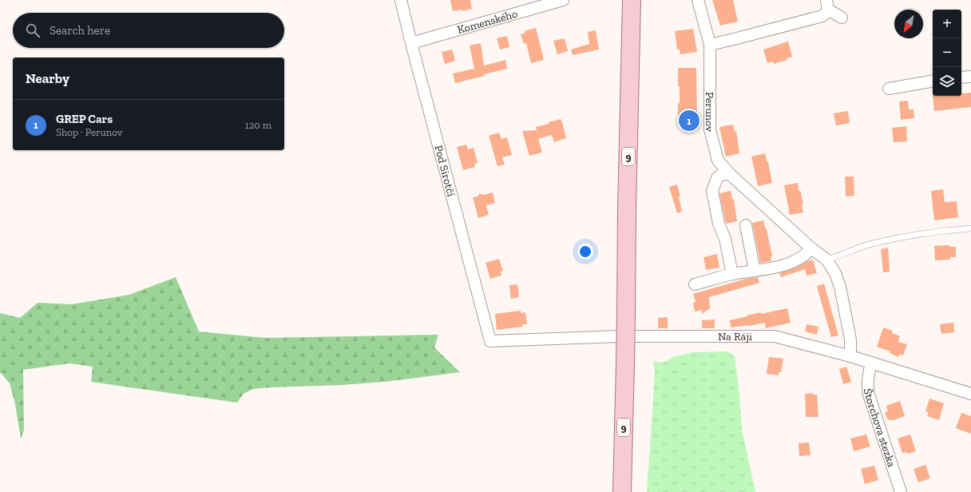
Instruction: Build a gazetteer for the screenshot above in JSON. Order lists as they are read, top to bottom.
{
  "streets": {
    "main road": ["9"],
    "street": [
      "Komenského",
      "Perunov",
      "Pod Sirotčí",
      "Na Ráji",
      "Štorchova stezka"
    ]
  },
  "crossings": [
    ["Komenského", "Pod Sirotčí"],
    ["Perunov", "Na Ráji"],
    ["Pod Sirotčí", "Na Ráji"],
    ["Na Ráji", "Štorchova stezka"]
  ],
  "north": "bottom left",
  "page": {
    "map_buttons": ["+", "−"],
    "search": "Search here",
    "heading": "Nearby",
    "list": [
      {
        "mark": "1",
        "name": "GREP Cars",
        "note": "Shop · Perunov",
        "value": "120 m"
      }
    ],
    "pins": "1"
  }
}
